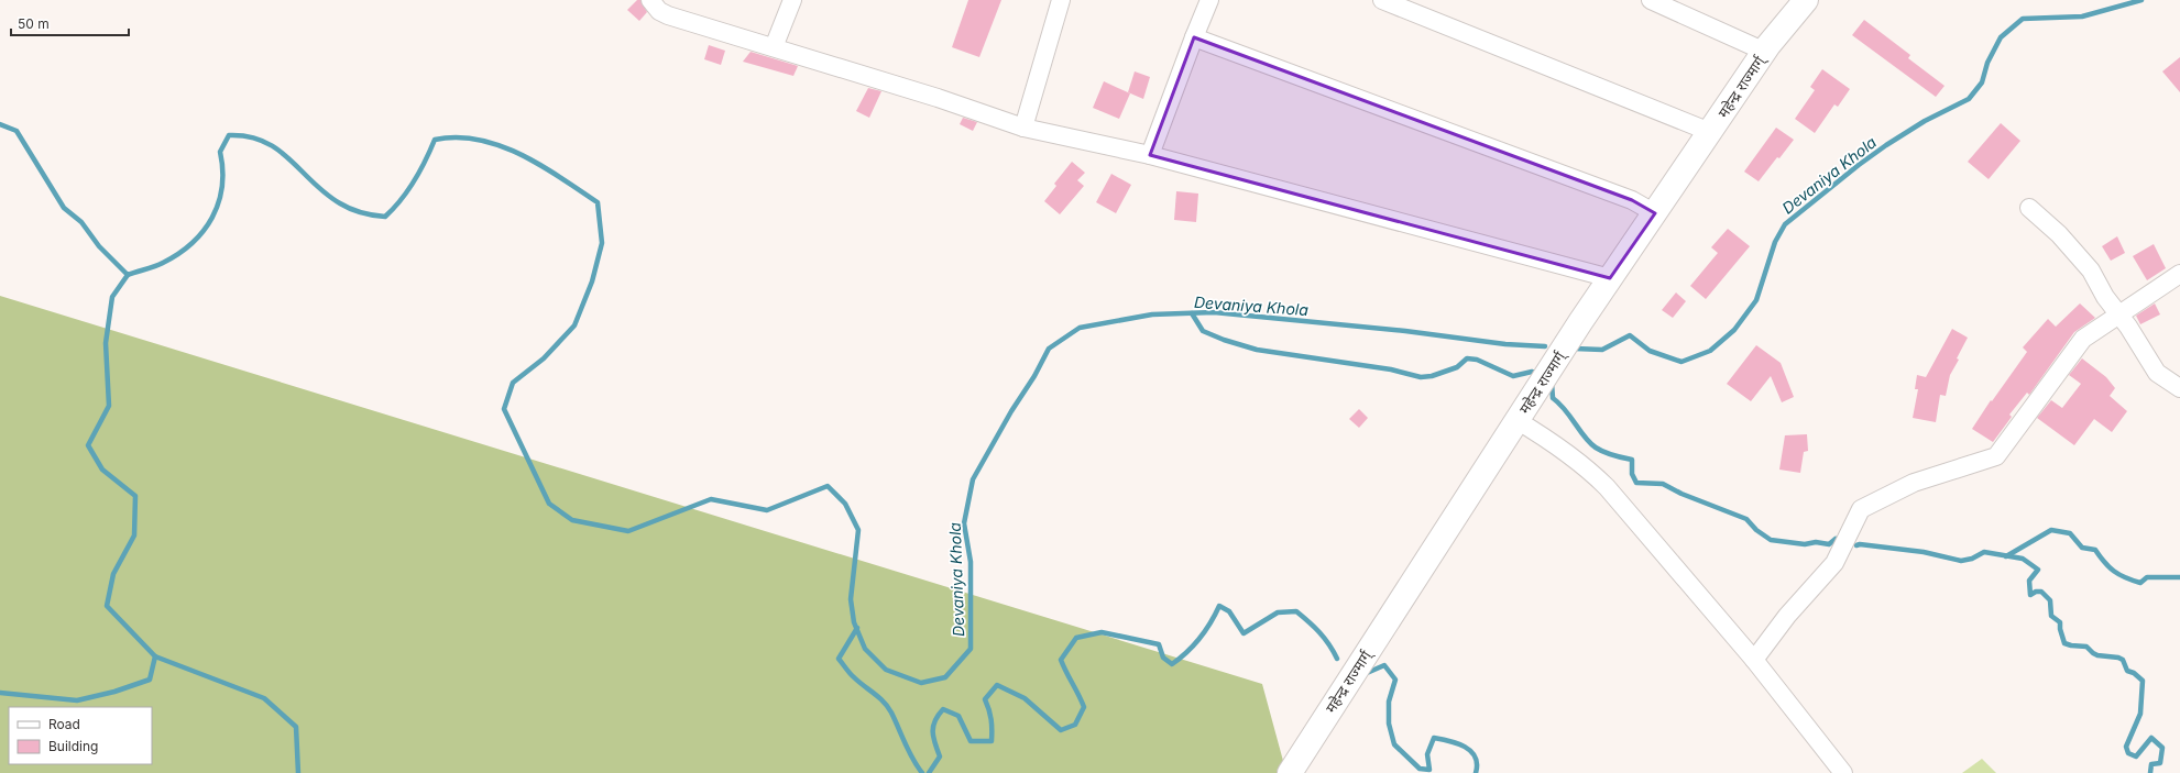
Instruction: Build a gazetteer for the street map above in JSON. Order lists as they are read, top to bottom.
{
  "streets": {
    "highway": ["महेन्द्र राज्मार्ग्"]
  },
  "water": ["Devaniya Khola"],
  "legend": ["Road", "Building"],
  "scale_bar": "50 m"
}
